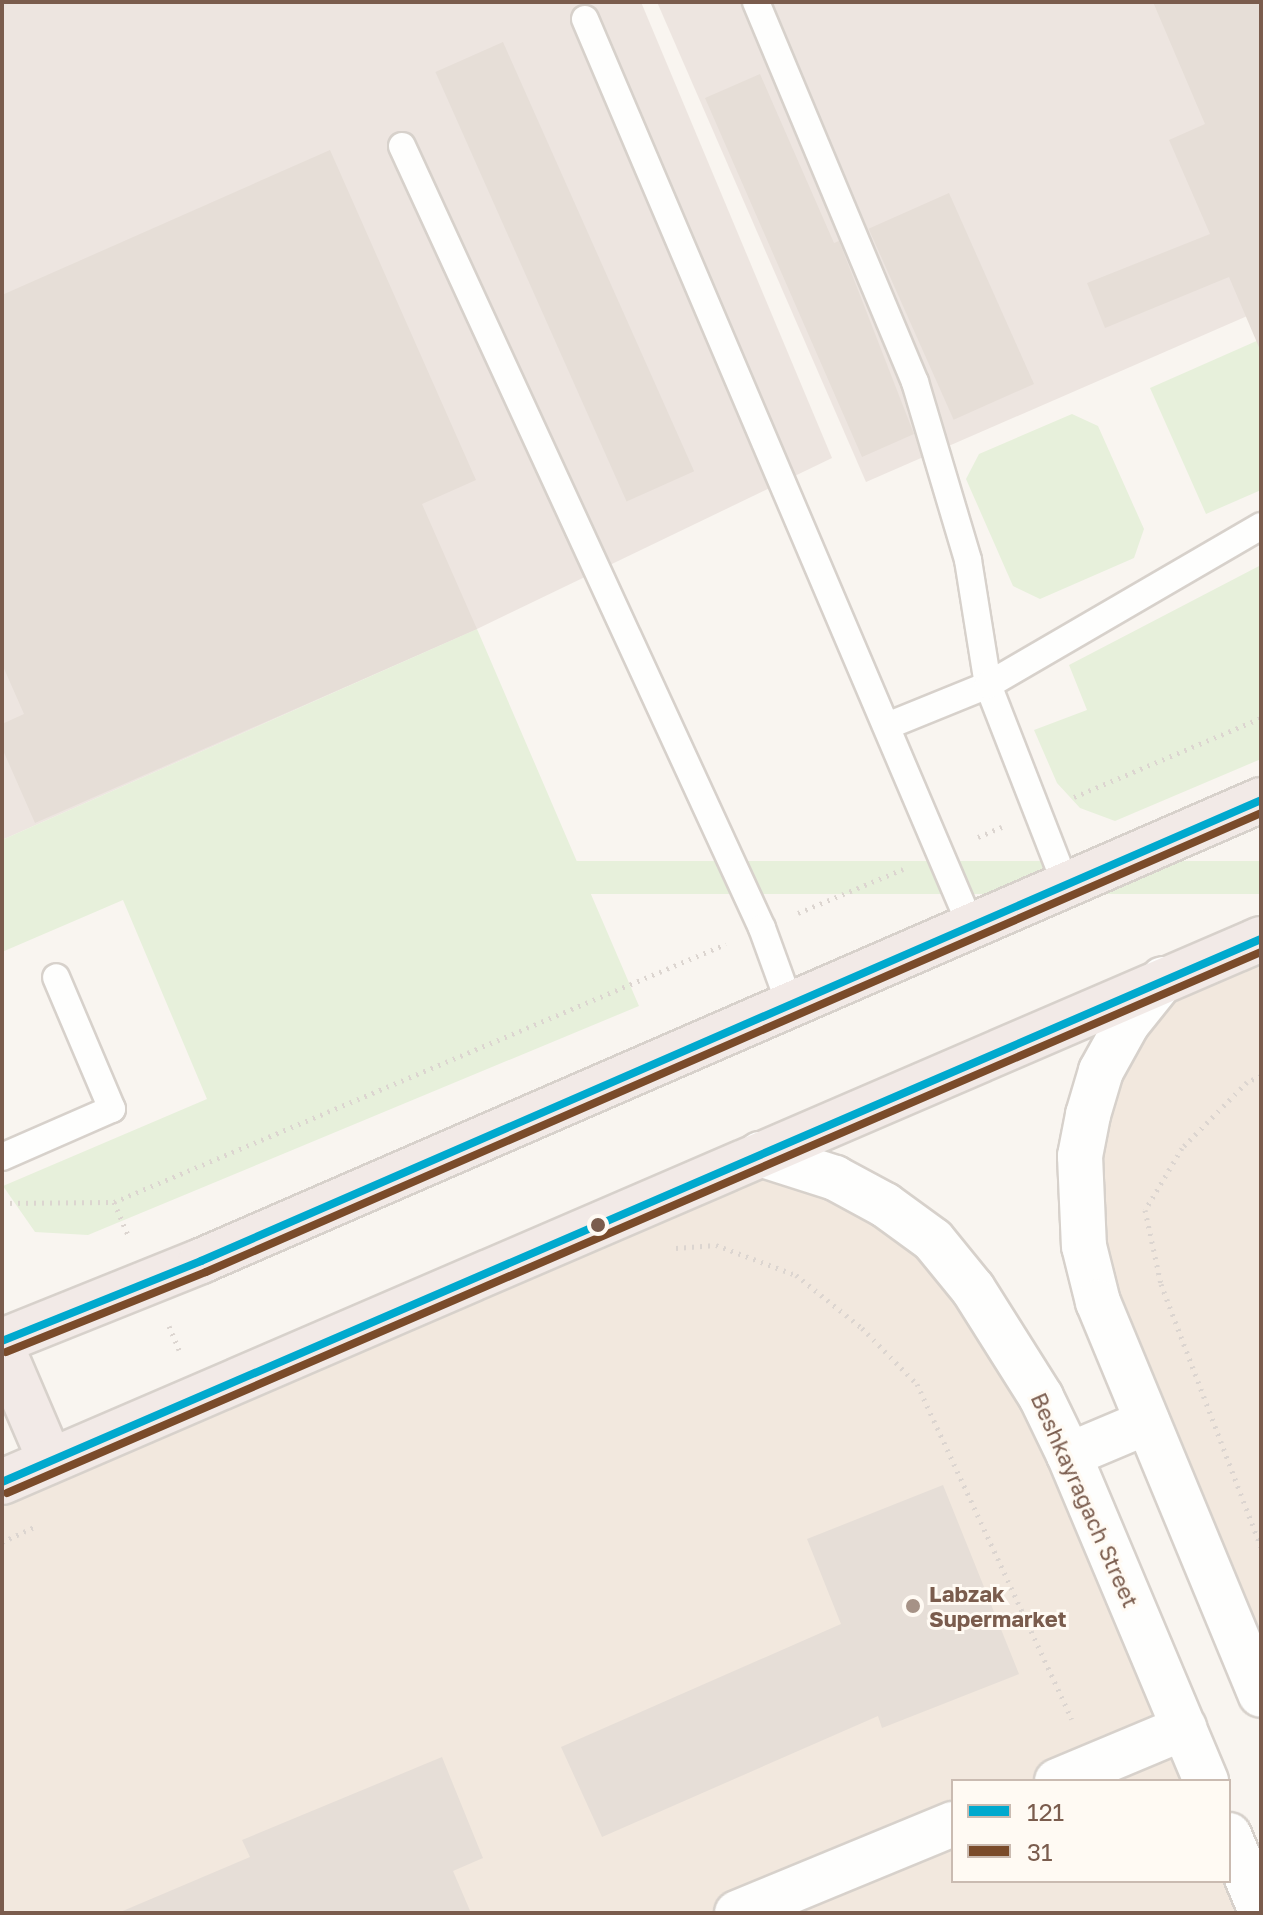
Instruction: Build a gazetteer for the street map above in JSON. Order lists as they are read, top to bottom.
{
  "streets": {
    "main road": ["Beshkayragach Street"]
  },
  "places": ["Labzak Supermarket"],
  "lines": ["transit line 121", "transit line 31"],
  "legend": ["121", "31"]
}
